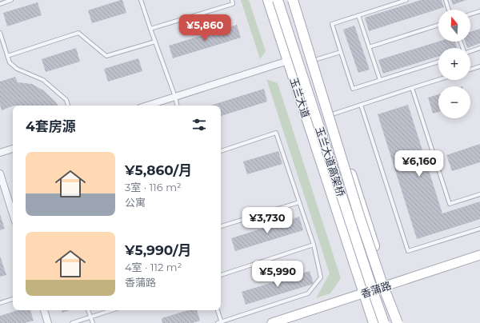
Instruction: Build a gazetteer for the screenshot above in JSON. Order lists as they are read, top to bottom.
{
  "streets": {
    "main road": ["玉兰大道", "玉兰大道高架桥"],
    "street": ["香蒲路"]
  },
  "crossings": [
    ["玉兰大道", "香蒲路"]
  ],
  "north": "top",
  "page": {
    "map_buttons": ["+", "−"],
    "price": [
      "¥5,860",
      "¥6,160",
      "¥3,730",
      "¥5,990"
    ],
    "heading": "4套房源",
    "list": [
      {
        "name": "¥5,860/月",
        "note": "3室 · 116 m² · 公寓"
      },
      {
        "name": "¥5,990/月",
        "note": "4室 · 112 m² · 香蒲路"
      }
    ]
  }
}
